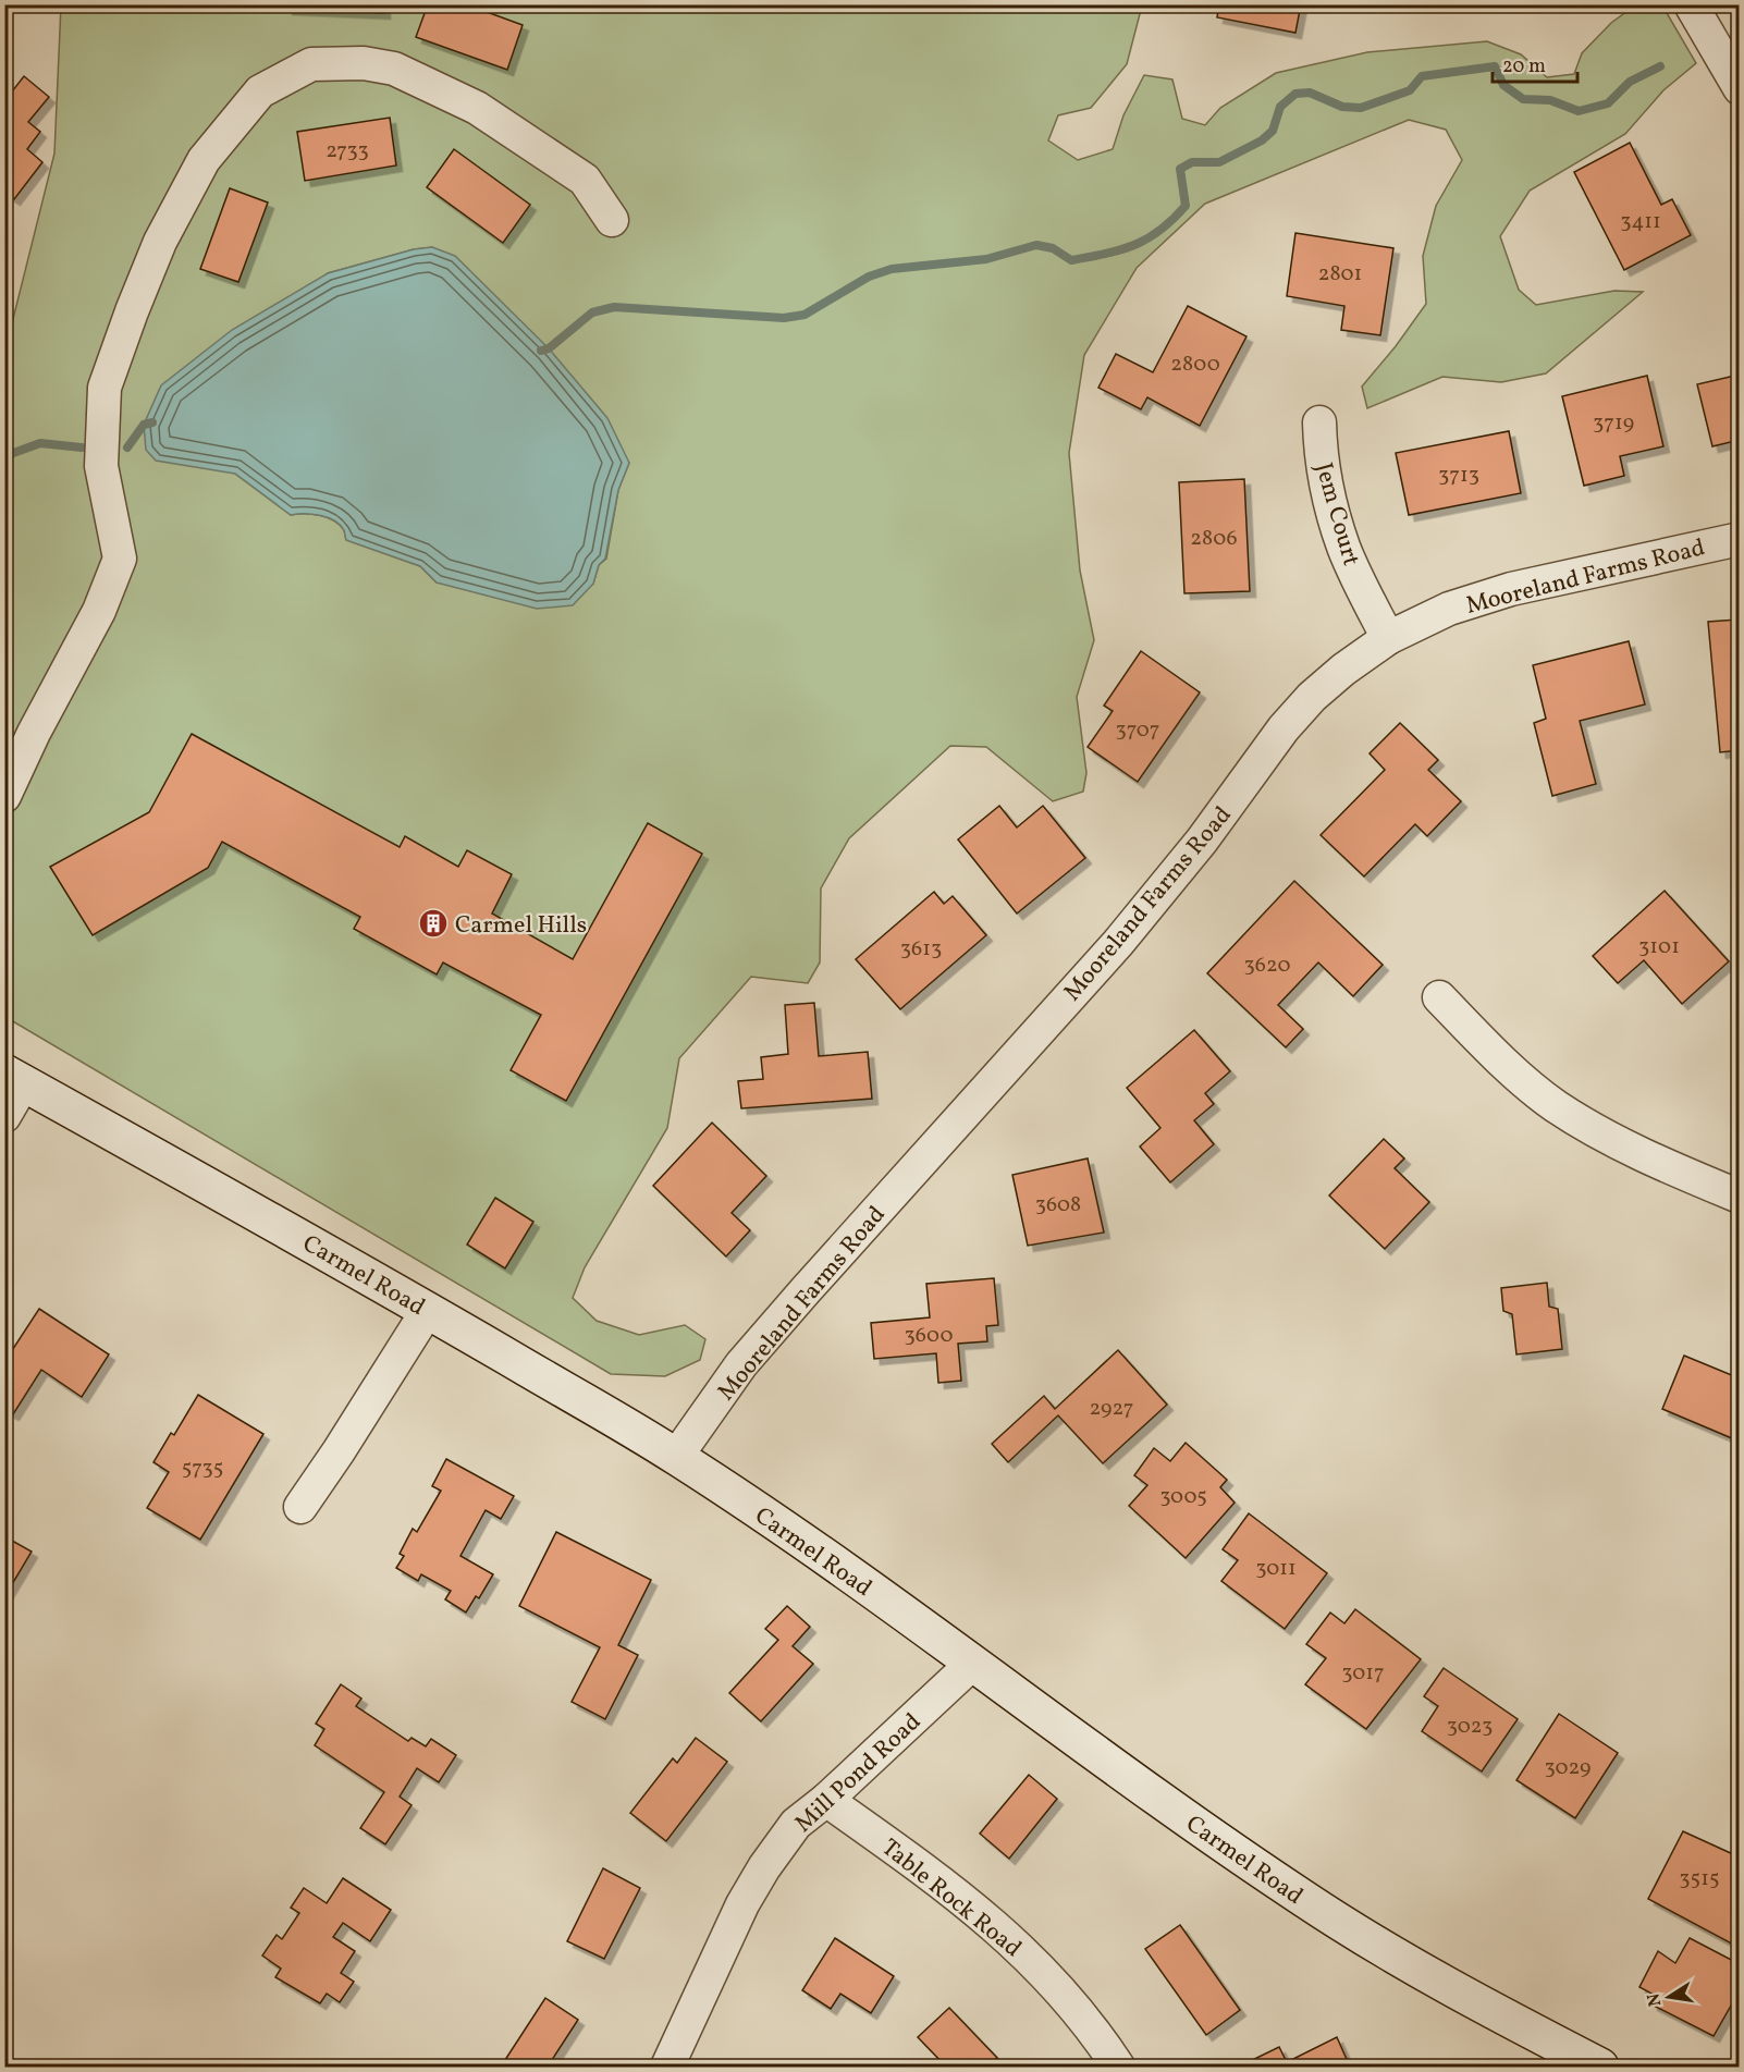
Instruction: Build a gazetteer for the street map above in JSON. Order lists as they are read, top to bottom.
{
  "streets": {
    "main road": ["Carmel Road"],
    "street": [
      "Jem Court",
      "Mooreland Farms Road",
      "Mill Pond Road",
      "Table Rock Road"
    ]
  },
  "crossings": [
    ["Jem Court", "Mooreland Farms Road"],
    ["Mooreland Farms Road", "Carmel Road"],
    ["Carmel Road", "Mill Pond Road"],
    ["Mill Pond Road", "Table Rock Road"]
  ],
  "places": {
    "building": ["Carmel Hills"]
  },
  "house_numbers": [
    "2733",
    "3411",
    "2801",
    "2800",
    "3719",
    "3713",
    "2806",
    "3707",
    "3101",
    "3613",
    "3620",
    "3608",
    "3600",
    "2927",
    "5735",
    "3005",
    "3011",
    "3017",
    "3023",
    "3029",
    "3515"
  ],
  "scale_bar": "20 m",
  "north": "left"
}
